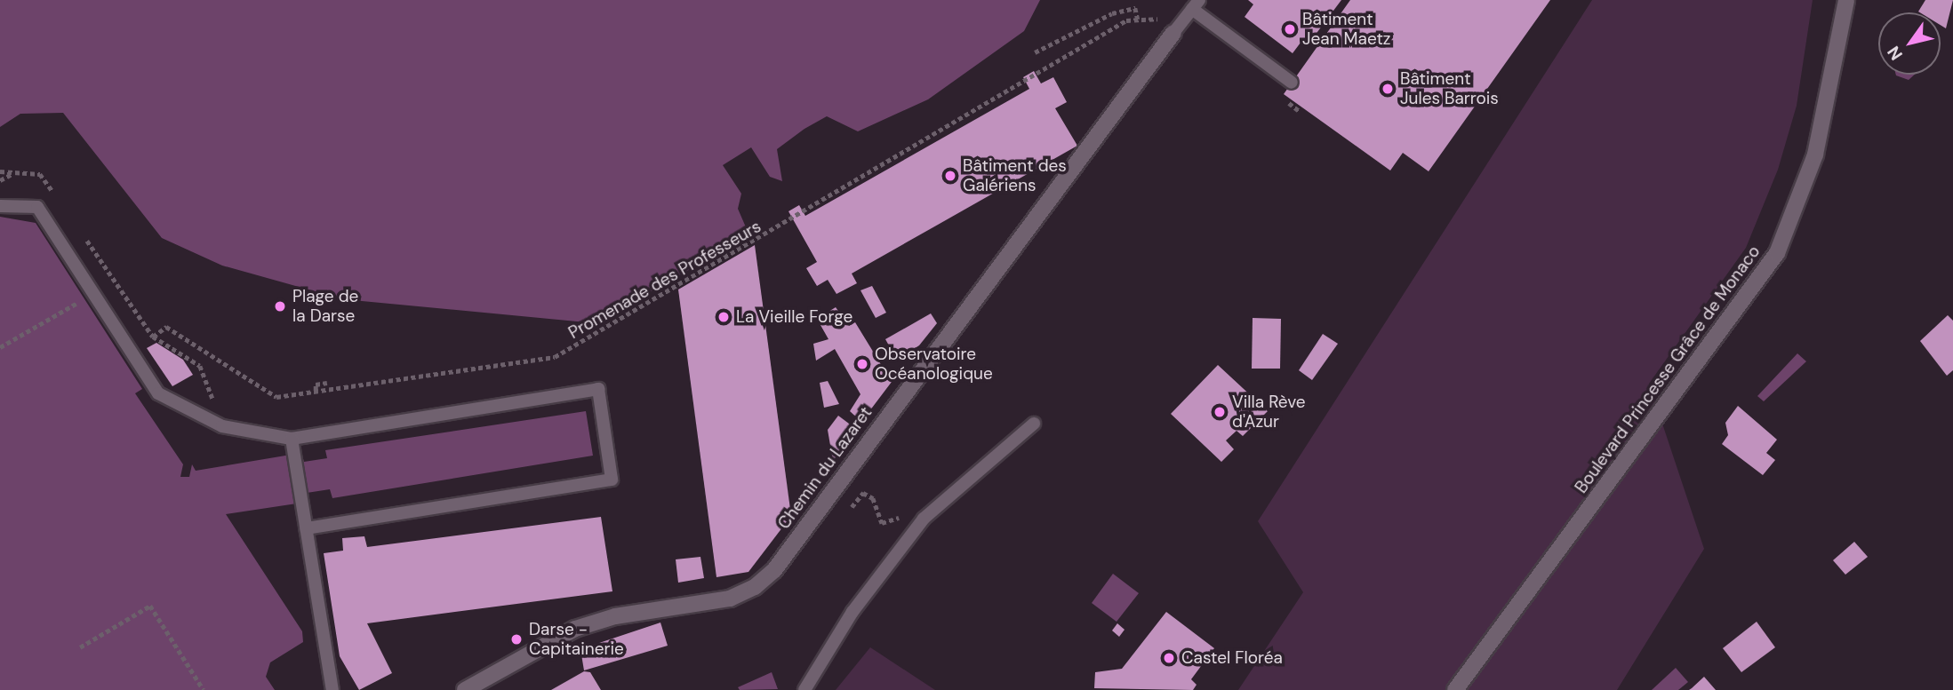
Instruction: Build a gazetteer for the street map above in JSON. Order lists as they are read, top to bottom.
{
  "streets": {
    "street": ["Boulevard Princesse Grâce de Monaco", "Chemin du Lazaret"],
    "path": ["Promenade des Professeurs"]
  },
  "places": [
    "Bâtiment Jean Maetz",
    "Bâtiment Jules Barrois",
    "Bâtiment des Galériens",
    "Plage de la Darse",
    "La Vieille Forge",
    "Observatoire Océanologique",
    "Villa Rève d'Azur",
    "Darse - Capitainerie",
    "Castel Floréa"
  ],
  "north": "bottom left"
}
